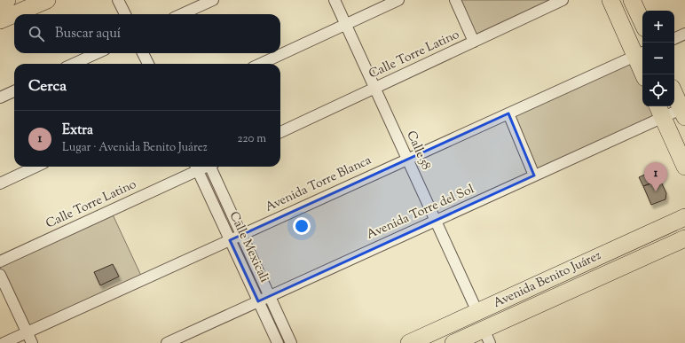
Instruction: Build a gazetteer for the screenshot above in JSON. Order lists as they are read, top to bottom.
{
  "streets": {
    "main road": ["Avenida Benito Juárez"],
    "street": [
      "Calle Torre Latino",
      "Calle 58",
      "Avenida Torre Blanca",
      "Avenida Torre del Sol",
      "Calle Mexicali"
    ]
  },
  "crossings": [
    ["Calle Torre Latino", "Calle 58"],
    ["Calle Torre Latino", "Calle Mexicali"],
    ["Calle 58", "Avenida Torre Blanca"],
    ["Calle 58", "Avenida Torre del Sol"],
    ["Calle 58", "Avenida Benito Juárez"],
    ["Avenida Torre Blanca", "Calle Mexicali"],
    ["Avenida Torre del Sol", "Calle Mexicali"]
  ],
  "page": {
    "map_buttons": ["+", "−"],
    "search": "Buscar aquí",
    "heading": "Cerca",
    "list": [
      {
        "mark": "1",
        "name": "Extra",
        "note": "Lugar · Avenida Benito Juárez",
        "value": "220 m"
      }
    ],
    "pins": "1"
  }
}
